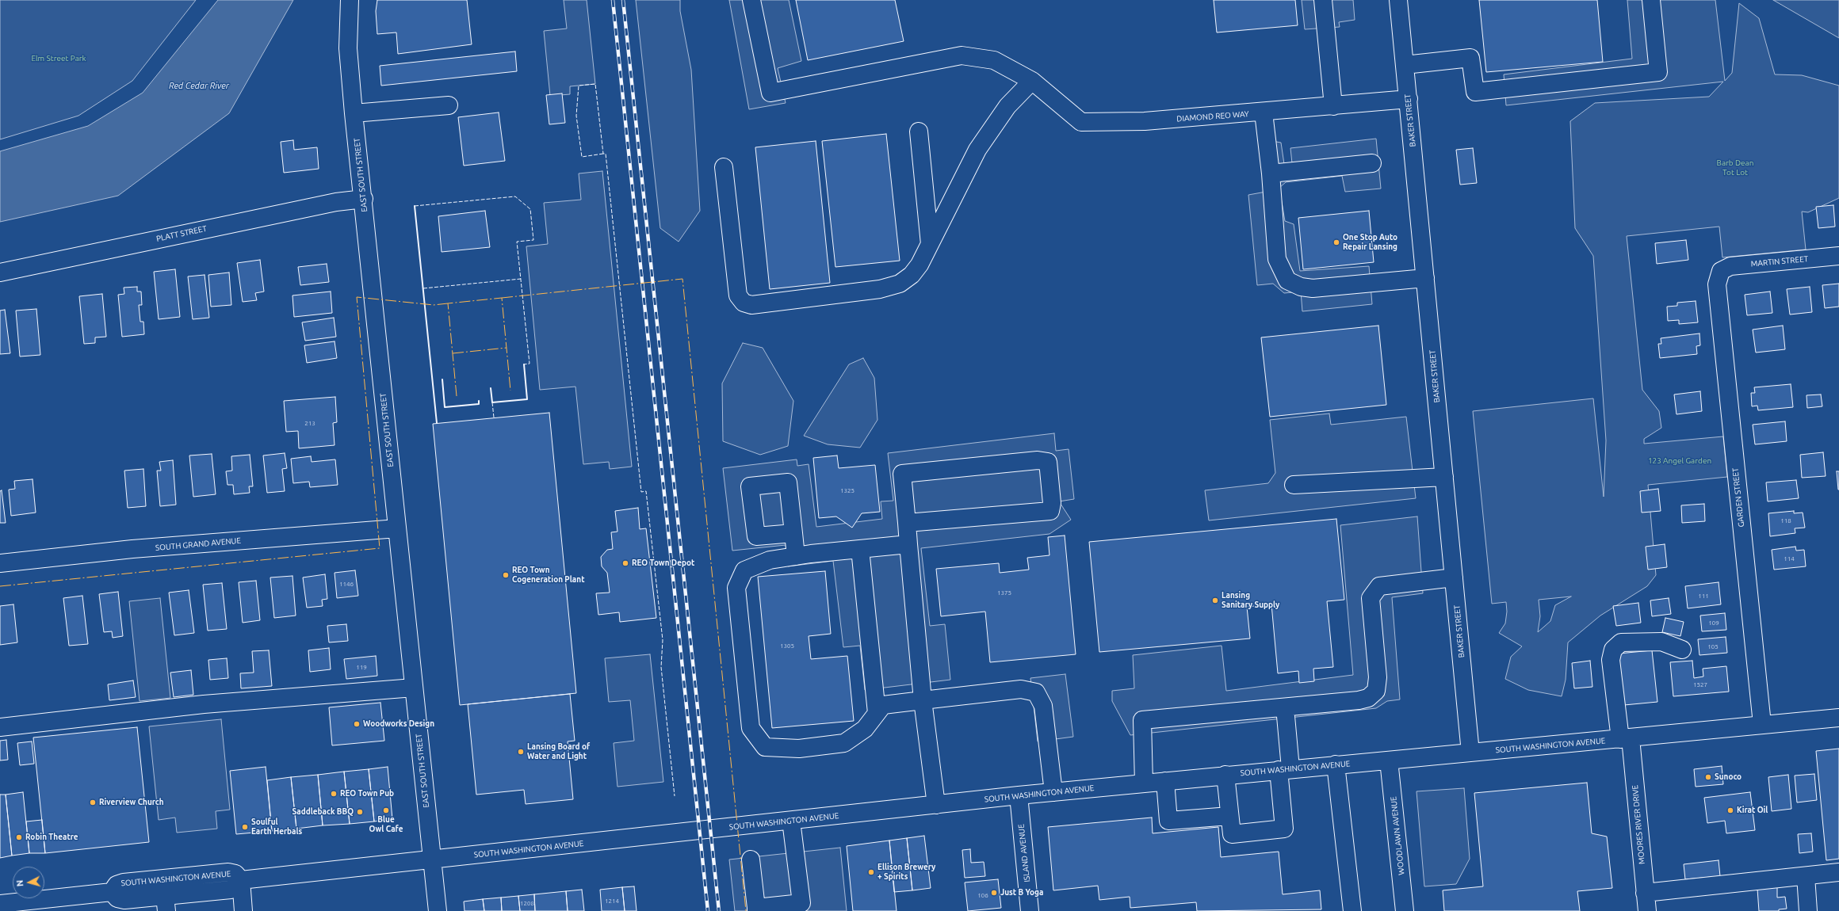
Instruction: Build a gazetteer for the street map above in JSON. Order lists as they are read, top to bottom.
{
  "streets": {
    "street": [
      "DIAMOND REO WAY",
      "BAKER STREET",
      "EAST SOUTH STREET",
      "PLATT STREET",
      "MARTIN STREET",
      "GARDEN STREET",
      "SOUTH GRAND AVENUE",
      "SOUTH WASHINGTON AVENUE",
      "MOORES RIVER DRIVE",
      "WOODLAWN AVENUE",
      "ISLAND AVENUE"
    ]
  },
  "crossings": [
    ["DIAMOND REO WAY", "BAKER STREET"],
    ["BAKER STREET", "SOUTH WASHINGTON AVENUE"],
    ["EAST SOUTH STREET", "PLATT STREET"],
    ["EAST SOUTH STREET", "SOUTH GRAND AVENUE"],
    ["EAST SOUTH STREET", "SOUTH WASHINGTON AVENUE"],
    ["MARTIN STREET", "GARDEN STREET"],
    ["GARDEN STREET", "SOUTH WASHINGTON AVENUE"],
    ["SOUTH WASHINGTON AVENUE", "MOORES RIVER DRIVE"],
    ["SOUTH WASHINGTON AVENUE", "WOODLAWN AVENUE"],
    ["SOUTH WASHINGTON AVENUE", "ISLAND AVENUE"]
  ],
  "water": ["Red Cedar River"],
  "parks": ["Elm Street Park", "Barb Dean Tot Lot", "123 Angel Garden"],
  "places": [
    "One Stop Auto Repair Lansing",
    "REO Town Depot",
    "REO Town Cogeneration Plant",
    "Lansing Sanitary Supply",
    "Woodworks Design",
    "Lansing Board of Water and Light",
    "Sunoco",
    "REO Town Pub",
    "Riverview Church",
    "Blue Owl Cafe",
    "Kirat Oil",
    "Saddleback BBQ",
    "Soulful Earth Herbals",
    "Robin Theatre",
    "Ellison Brewery + Spirits",
    "Just B Yoga"
  ],
  "house_numbers": [
    "213",
    "1325",
    "118",
    "114",
    "1146",
    "1375",
    "111",
    "109",
    "1305",
    "105",
    "119",
    "1527",
    "106",
    "1214",
    "1208"
  ],
  "north": "left"
}
